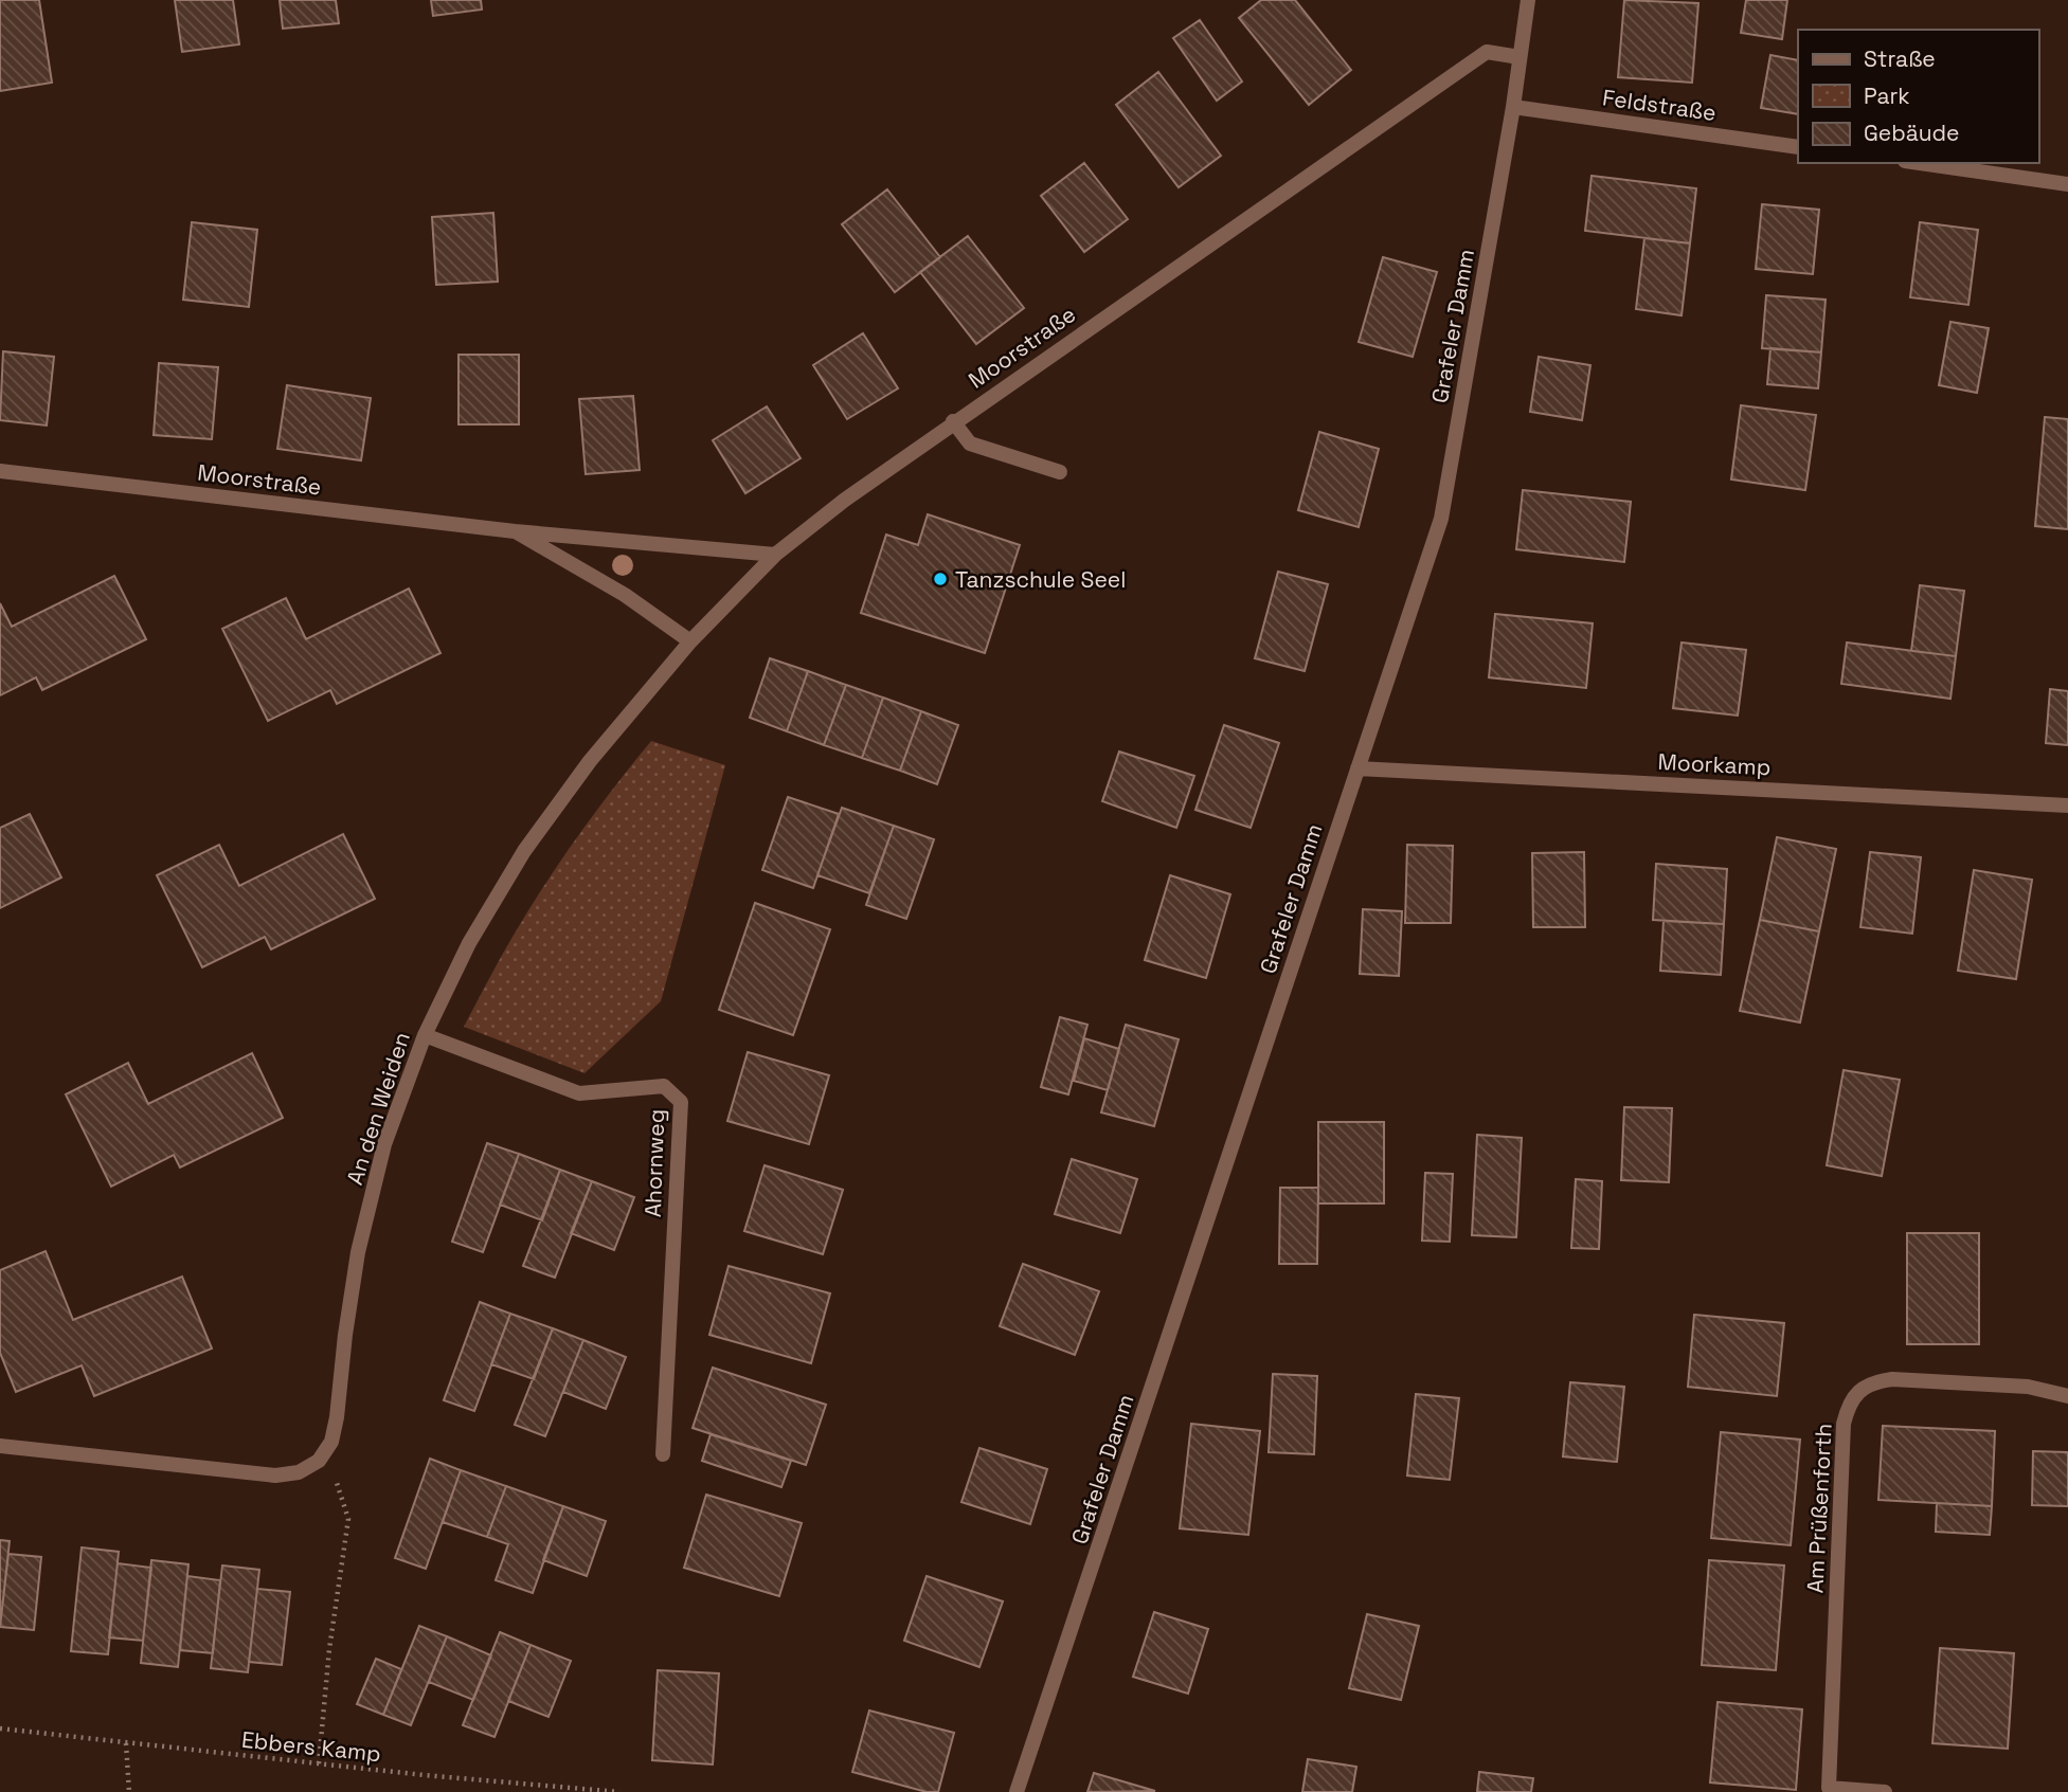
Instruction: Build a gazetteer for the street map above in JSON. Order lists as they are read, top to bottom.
{
  "streets": {
    "street": [
      "Feldstraße",
      "Grafeler Damm",
      "Moorstraße",
      "Moorkamp",
      "An den Weiden",
      "Ahornweg",
      "Am Prüßenforth"
    ],
    "path": ["Ebbers Kamp"]
  },
  "crossings": [
    ["Feldstraße", "Grafeler Damm"],
    ["Grafeler Damm", "Moorstraße"],
    ["Grafeler Damm", "Moorkamp"],
    ["Moorstraße", "An den Weiden"],
    ["An den Weiden", "Ahornweg"]
  ],
  "places": ["Tanzschule Seel"],
  "legend": ["Straße", "Park", "Gebäude"]
}
